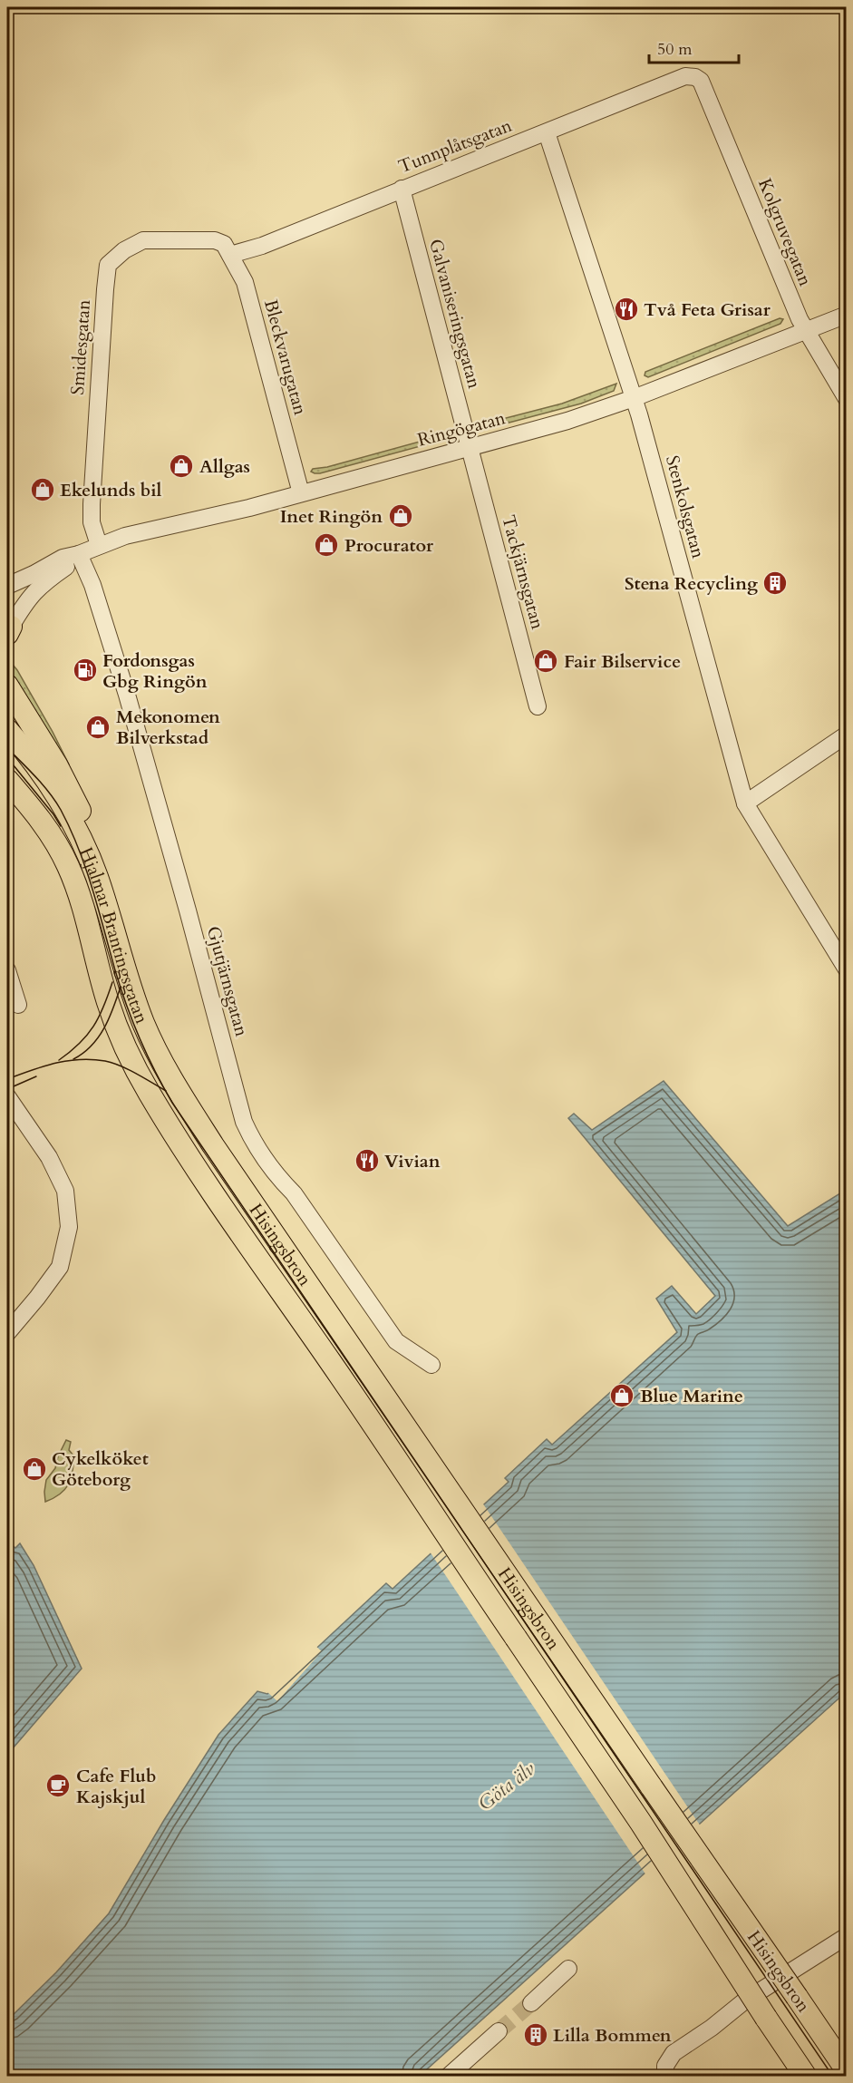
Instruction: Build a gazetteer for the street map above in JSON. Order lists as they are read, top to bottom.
{
  "streets": {
    "main road": ["Hjalmar Brantingsgatan", "Hisingsbron"],
    "street": [
      "Tunnplåtsgatan",
      "Kolgruvegatan",
      "Galvaniseringsgatan",
      "Smidesgatan",
      "Bleckvarugatan",
      "Ringögatan",
      "Stenkolsgatan",
      "Tackjärnsgatan",
      "Gjutjärnsgatan"
    ]
  },
  "crossings": [
    ["Tunnplåtsgatan", "Kolgruvegatan"],
    ["Tunnplåtsgatan", "Galvaniseringsgatan"],
    ["Tunnplåtsgatan", "Bleckvarugatan"],
    ["Tunnplåtsgatan", "Stenkolsgatan"],
    ["Kolgruvegatan", "Ringögatan"],
    ["Galvaniseringsgatan", "Ringögatan"],
    ["Galvaniseringsgatan", "Tackjärnsgatan"],
    ["Smidesgatan", "Bleckvarugatan"],
    ["Smidesgatan", "Ringögatan"],
    ["Bleckvarugatan", "Ringögatan"],
    ["Ringögatan", "Stenkolsgatan"],
    ["Ringögatan", "Tackjärnsgatan"],
    ["Ringögatan", "Gjutjärnsgatan"],
    ["Hjalmar Brantingsgatan", "Hisingsbron"]
  ],
  "water": ["Göta älv"],
  "places": {
    "restaurant": ["Två Feta Grisar", "Vivian"],
    "shop": [
      "Allgas",
      "Ekelunds bil",
      "Inet Ringön",
      "Procurator",
      "Fair Bilservice",
      "Mekonomen Bilverkstad",
      "Blue Marine",
      "Cykelköket Göteborg"
    ],
    "building": ["Stena Recycling", "Lilla Bommen"],
    "fuel station": ["Fordonsgas Gbg Ringön"],
    "cafe": ["Cafe Flub Kajskjul"]
  },
  "scale_bar": "50 m"
}
